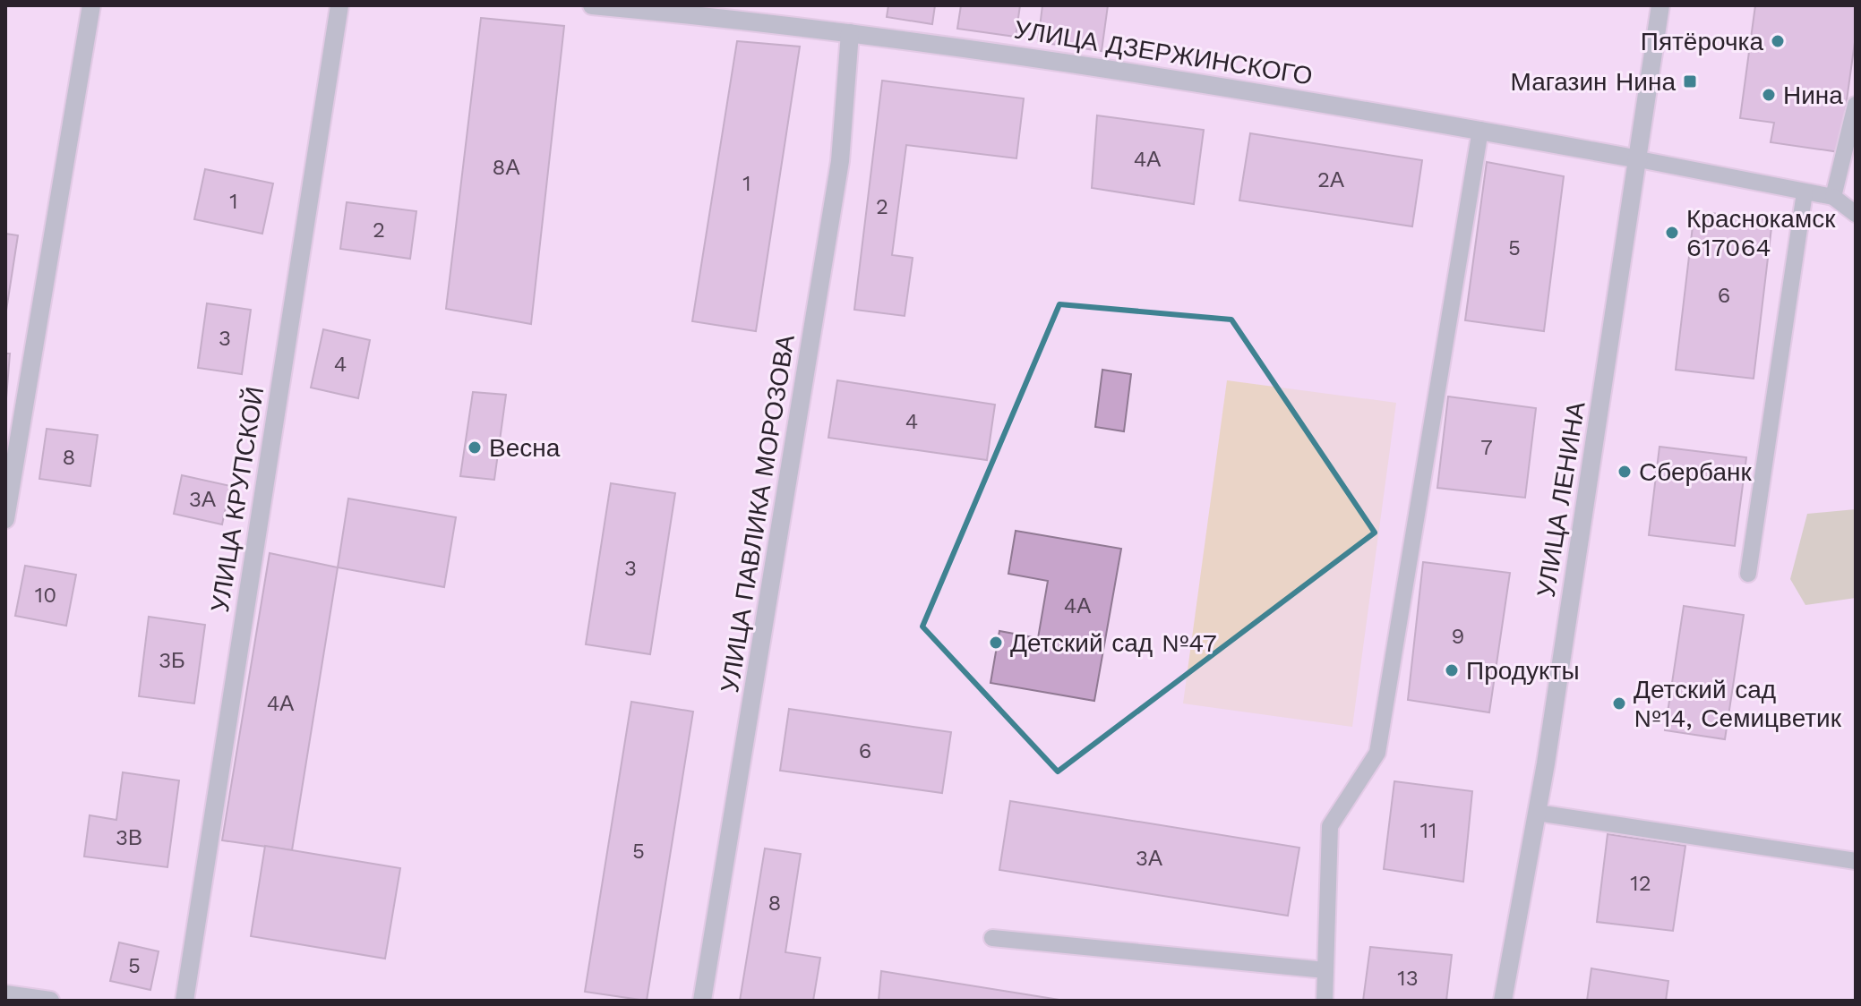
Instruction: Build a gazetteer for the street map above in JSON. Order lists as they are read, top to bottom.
{
  "streets": {
    "street": [
      "УЛИЦА ДЗЕРЖИНСКОГО",
      "УЛИЦА КРУПСКОЙ",
      "УЛИЦА ЛЕНИНА",
      "УЛИЦА ПАВЛИКА МОРОЗОВА"
    ]
  },
  "crossings": [
    ["УЛИЦА ДЗЕРЖИНСКОГО", "УЛИЦА ЛЕНИНА"],
    ["УЛИЦА ДЗЕРЖИНСКОГО", "УЛИЦА ПАВЛИКА МОРОЗОВА"]
  ],
  "places": {
    "other": [
      "Пятёрочка",
      "Нина",
      "Краснокамск 617064",
      "Весна",
      "Сбербанк",
      "Детский сад №47",
      "Продукты",
      "Детский сад №14, Семицветик"
    ],
    "transit": ["Магазин Нина"]
  },
  "house_numbers": [
    "4А",
    "8А",
    "2А",
    "1",
    "1",
    "2",
    "2",
    "5",
    "6",
    "3",
    "4",
    "4",
    "7",
    "8",
    "3А",
    "3",
    "10",
    "4А",
    "9",
    "3Б",
    "4А",
    "6",
    "11",
    "3В",
    "5",
    "3А",
    "12",
    "8",
    "5",
    "13"
  ]
}
